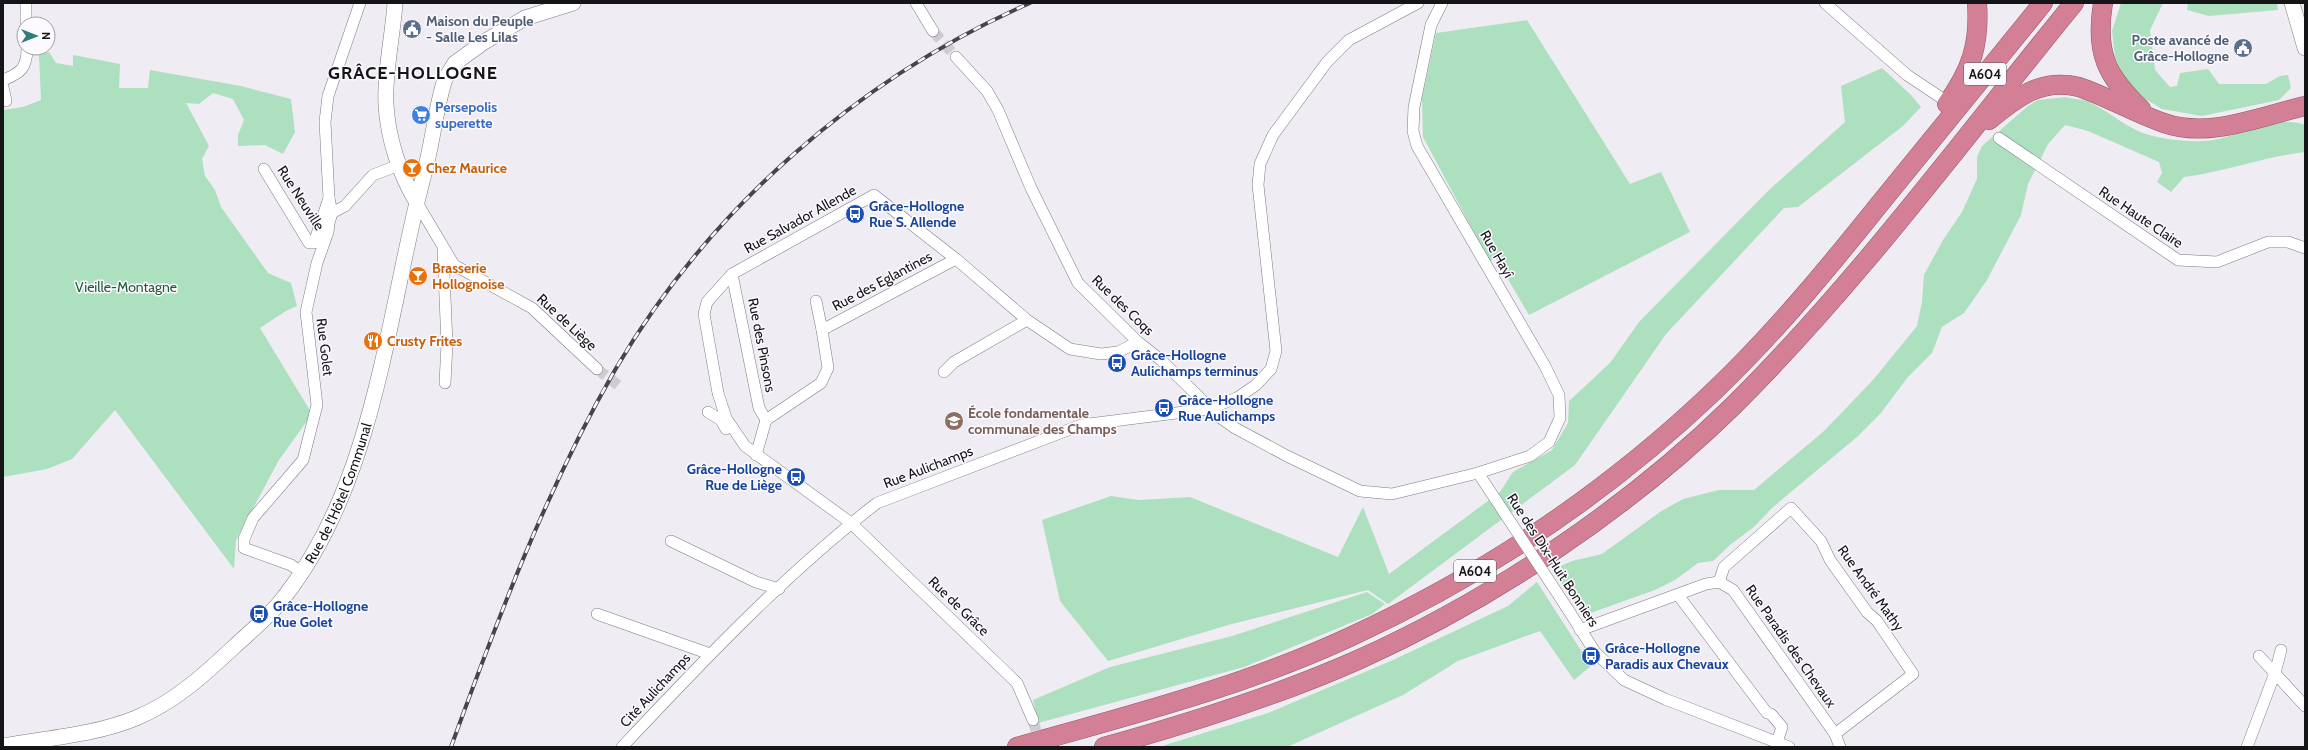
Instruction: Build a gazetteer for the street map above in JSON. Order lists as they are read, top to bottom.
{
  "streets": {
    "highway": ["A604"],
    "street": [
      "Rue Neuville",
      "Rue Haute Claire",
      "Rue Salvador Allende",
      "Rue Hayî",
      "Rue des Eglantines",
      "Rue des Coqs",
      "Rue de Liège",
      "Rue des Pinsons",
      "Rue Golet",
      "Rue Aulichamps",
      "Rue de l'Hôtel Communal",
      "Rue des Dix-Huit Bonniers",
      "Rue André Mathy",
      "Rue de Grâce",
      "Rue Paradis des Chevaux",
      "Cité Aulichamps"
    ]
  },
  "crossings": [
    ["Rue Neuville", "Rue Golet"],
    ["Rue Salvador Allende", "Rue des Eglantines"],
    ["Rue Salvador Allende", "Rue des Coqs"],
    ["Rue Salvador Allende", "Rue des Pinsons"],
    ["Rue Hayî", "Rue des Coqs"],
    ["Rue Hayî", "Rue des Dix-Huit Bonniers"],
    ["Rue des Eglantines", "Rue des Pinsons"],
    ["Rue des Coqs", "Rue Aulichamps"],
    ["Rue des Coqs", "Rue des Dix-Huit Bonniers"],
    ["Rue de Liège", "Rue de l'Hôtel Communal"],
    ["Rue Golet", "Rue de l'Hôtel Communal"],
    ["Rue Aulichamps", "Rue de Grâce"],
    ["Rue Aulichamps", "Cité Aulichamps"],
    ["Rue André Mathy", "Rue Paradis des Chevaux"],
    ["Rue de Grâce", "Cité Aulichamps"]
  ],
  "districts": ["GRÂCE-HOLLOGNE"],
  "parks": ["Vieille-Montagne"],
  "places": {
    "public building": ["Maison du Peuple - Salle Les Lilas", "Poste avancé de Grâce-Hollogne"],
    "supermarket": ["Persepolis superette"],
    "bar": ["Chez Maurice", "Brasserie Hollognoise"],
    "bus stop": [
      "Grâce-Hollogne Rue S. Allende",
      "Grâce-Hollogne Aulichamps terminus",
      "Grâce-Hollogne Rue Aulichamps",
      "Grâce-Hollogne Rue de Liège",
      "Grâce-Hollogne Rue Golet",
      "Grâce-Hollogne Paradis aux Chevaux"
    ],
    "restaurant": ["Crusty Frites"],
    "school or university": ["École fondamentale communale des Champs"]
  },
  "north": "right"
}
